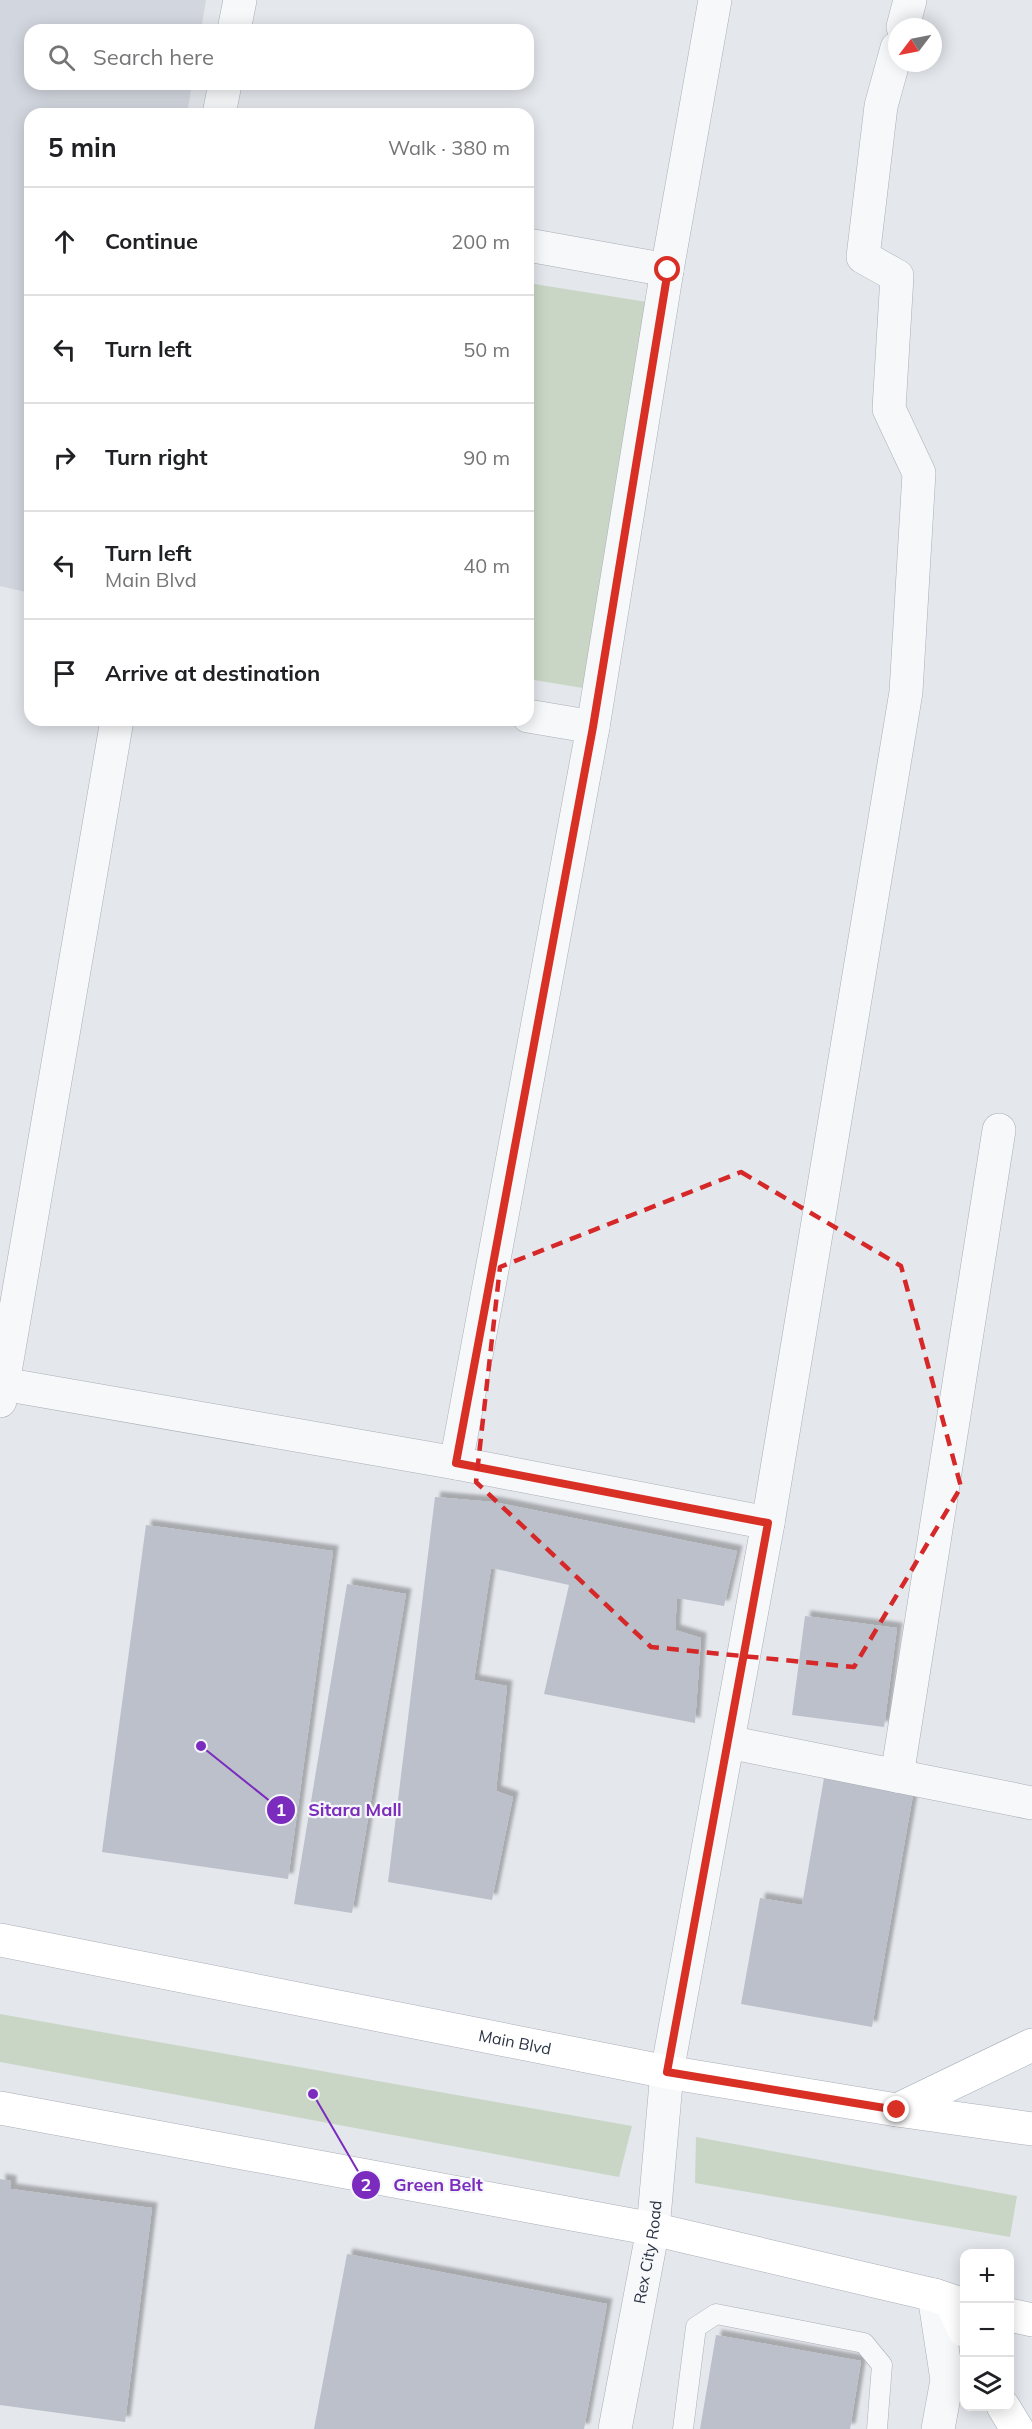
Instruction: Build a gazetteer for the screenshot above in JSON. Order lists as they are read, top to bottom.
{
  "streets": {
    "main road": ["Main Blvd"],
    "street": ["Rex City Road"]
  },
  "crossings": [
    ["Main Blvd", "Rex City Road"]
  ],
  "places": ["Sitara Mall", "Green Belt"],
  "north": "bottom left",
  "page": {
    "search": "Search here",
    "heading": ["5 min", "Walk · 380 m"],
    "list": [
      ["Continue", "200 m"],
      ["Turn left", "50 m"],
      ["Turn right", "90 m"],
      ["Turn left", "Main Blvd", "40 m"],
      "Arrive at destination"
    ],
    "map_buttons": ["+", "−"]
  }
}
